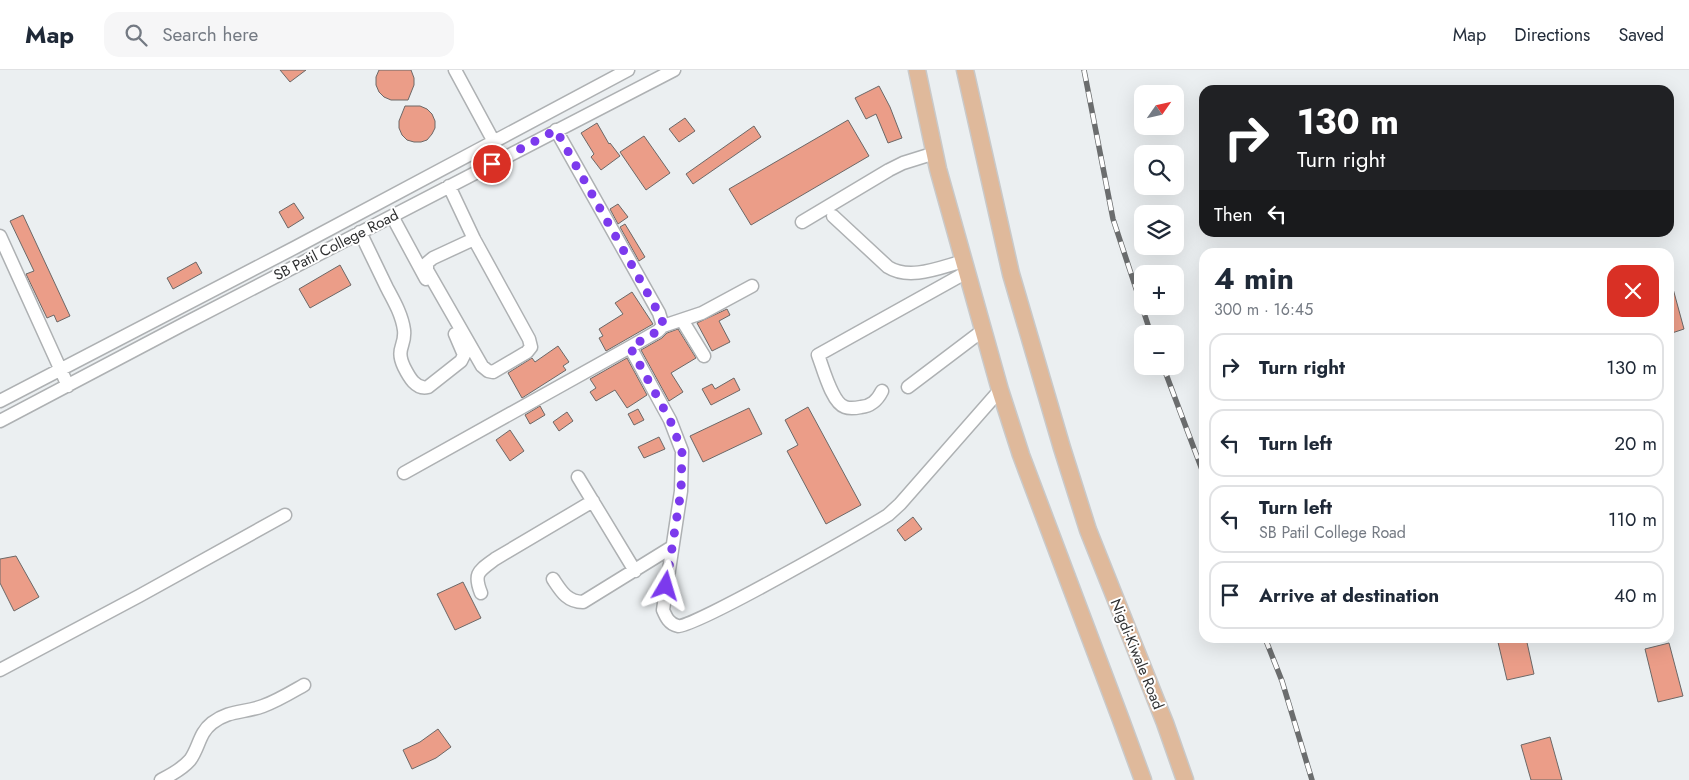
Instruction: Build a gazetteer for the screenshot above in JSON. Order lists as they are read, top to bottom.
{
  "streets": {
    "main road": ["Nigdi-Kiwale Road"],
    "street": ["SB Patil College Road"]
  },
  "north": "top right",
  "page": {
    "header": "Map",
    "search": "Search here",
    "nav": ["Map", "Directions", "Saved"],
    "map_buttons": ["+", "−"],
    "turn": ["130 m", "Turn right"],
    "then": "Then",
    "heading": ["4 min", "300 m · 16:45"],
    "list": [
      {
        "name": "Turn right",
        "value": "130 m"
      },
      {
        "name": "Turn left",
        "value": "20 m"
      },
      {
        "name": "Turn left",
        "note": "SB Patil College Road",
        "value": "110 m"
      },
      {
        "name": "Arrive at destination",
        "value": "40 m"
      }
    ]
  }
}
